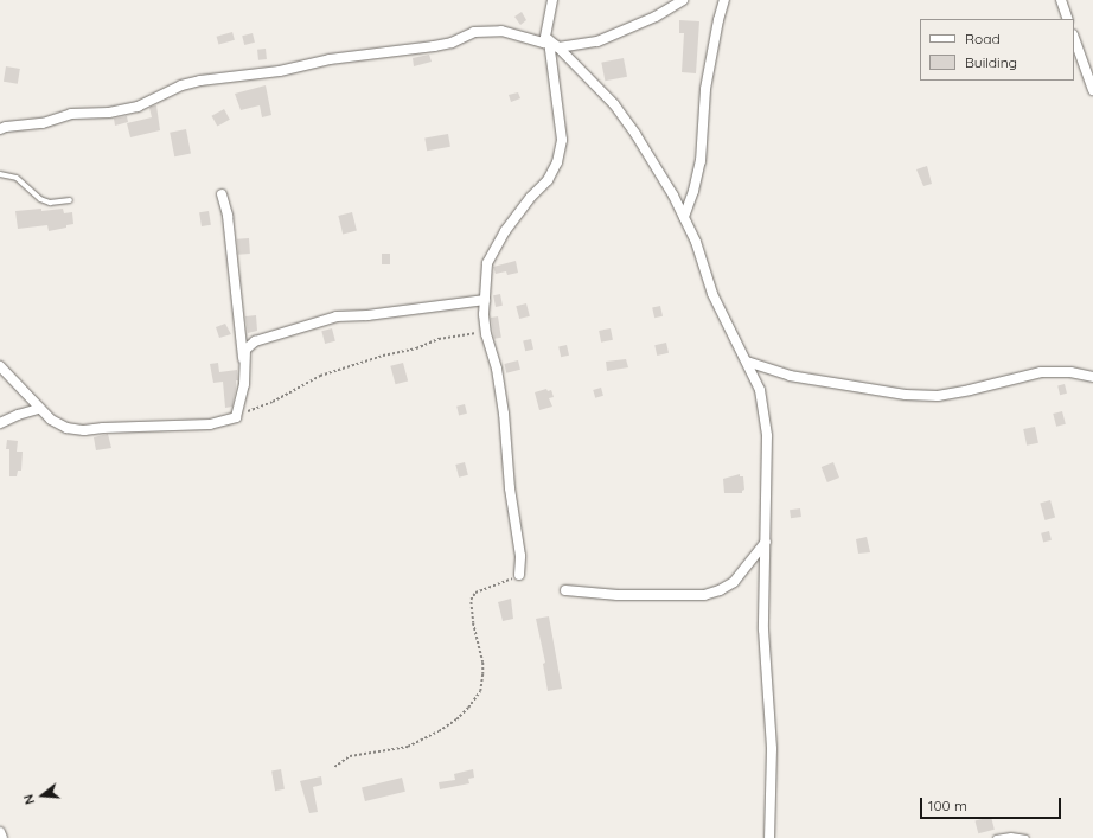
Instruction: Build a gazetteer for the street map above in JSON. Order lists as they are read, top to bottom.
{
  "legend": ["Road", "Building"],
  "scale_bar": "100 m",
  "north": "left"
}
